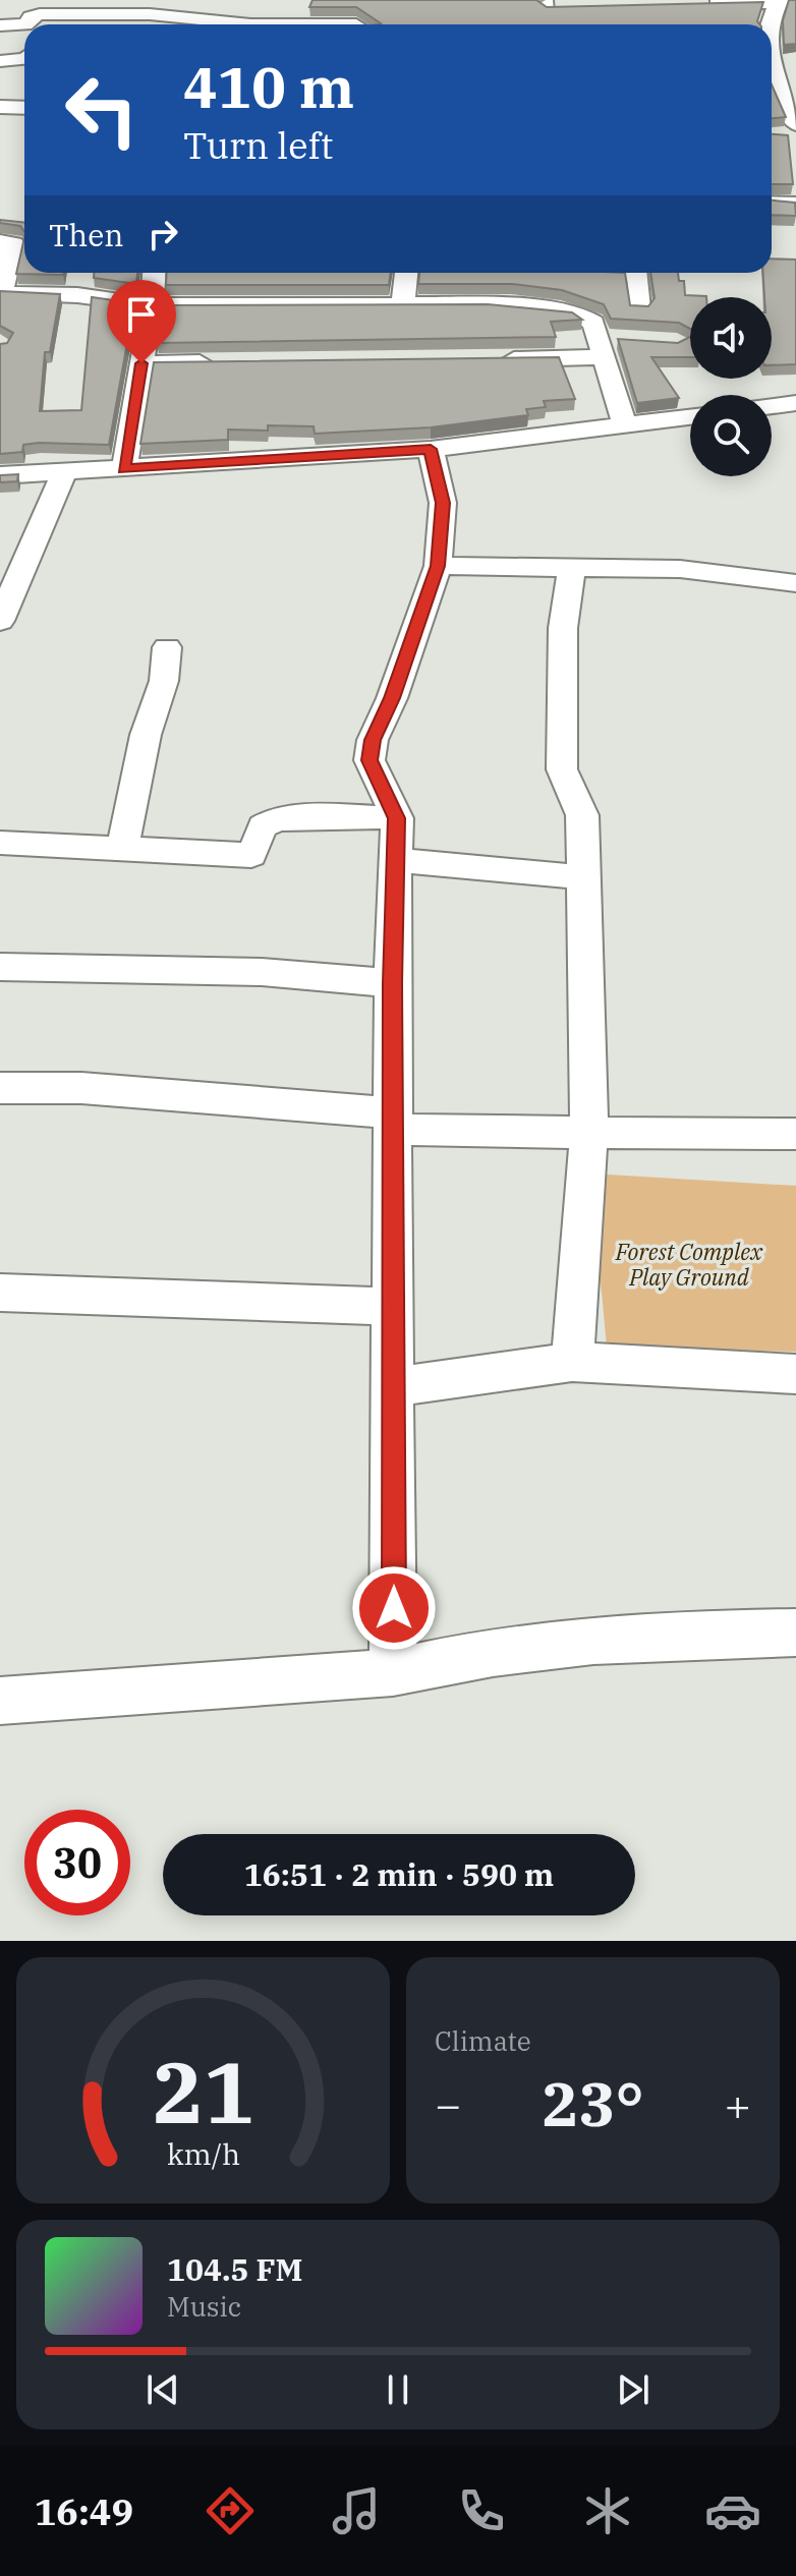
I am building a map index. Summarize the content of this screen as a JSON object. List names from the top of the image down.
{
  "parks": ["Forest Complex Play Ground"],
  "page": {
    "turn": ["410 m", "Turn left"],
    "then": "Then",
    "limit": "30",
    "trip": "16:51 · 2 min · 590 m",
    "tile": "Climate",
    "heat": ["−", "23°", "+"],
    "song": ["104.5 FM", "Music"],
    "tabs": "16:49",
    "gauge": ["21", "km/h"]
  }
}
